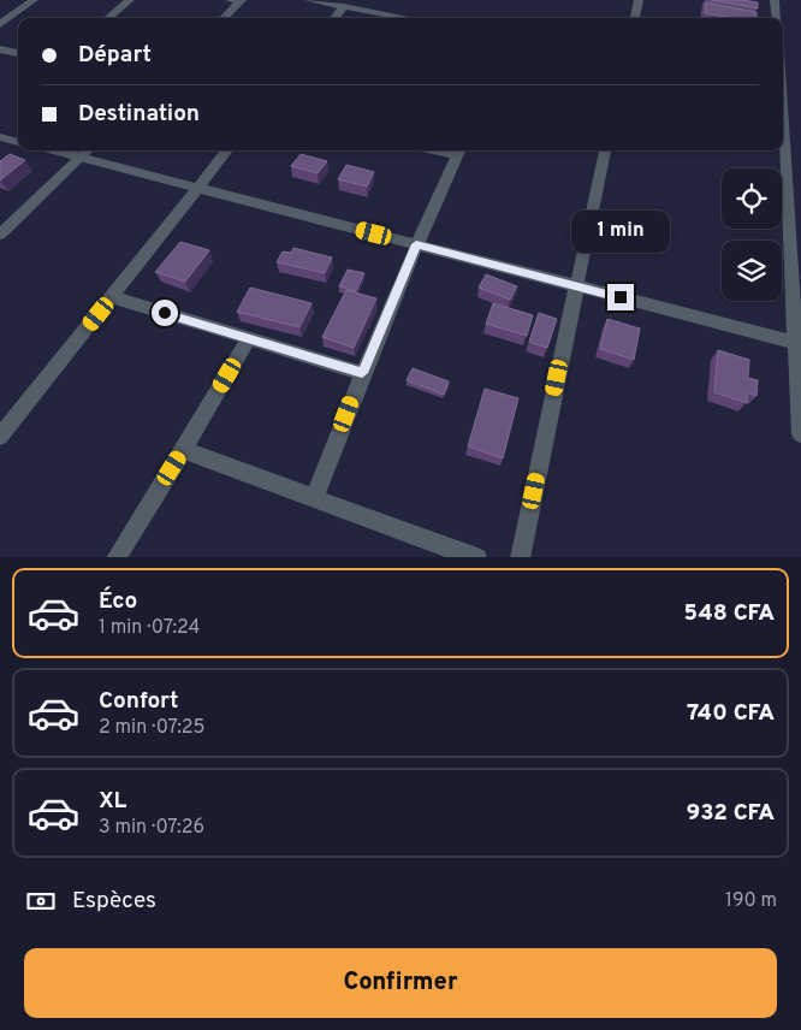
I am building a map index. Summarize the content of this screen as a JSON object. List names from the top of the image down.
{
  "page": {
    "banner": ["Départ", "Destination"],
    "bubble": "1 min",
    "list": [
      {
        "name": "Éco",
        "note": "1 min · 07:24",
        "value": "548 CFA"
      },
      {
        "name": "Confort",
        "note": "2 min · 07:25",
        "value": "740 CFA"
      },
      {
        "name": "XL",
        "note": "3 min · 07:26",
        "value": "932 CFA"
      }
    ],
    "pay": ["Espèces", "190 m"],
    "buttons": "Confirmer"
  }
}
